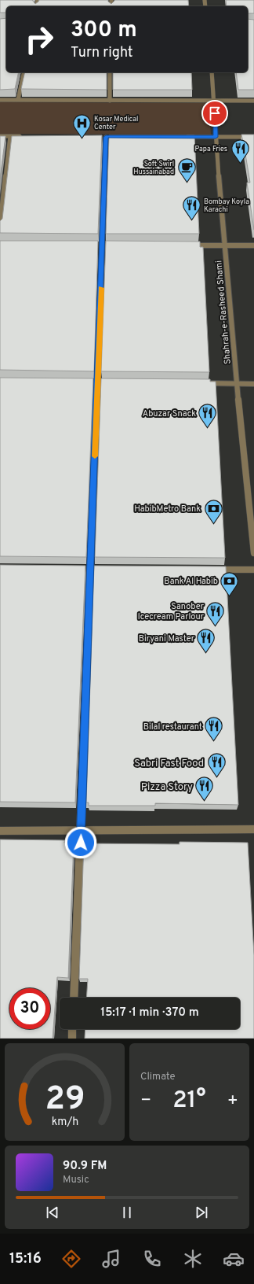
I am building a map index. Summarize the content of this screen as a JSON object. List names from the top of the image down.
{
  "streets": {
    "street": ["Shahrah-e-Rasheed Shami"]
  },
  "places": {
    "hospital": ["Kosar Medical Center"],
    "restaurant": [
      "Papa Fries",
      "Bombay Koyla Karachi",
      "Abuzar Snack",
      "Sanober lcecream Parlour",
      "Biryani Master",
      "Bilal restaurant",
      "Sabri Fast Food",
      "Pizza Story"
    ],
    "cafe": ["Soft Swirl Hussainabad"],
    "bank": ["HabibMetro Bank", "Bank Al Habib"]
  },
  "page": {
    "turn": ["300 m", "Turn right"],
    "limit": "30",
    "trip": "15:17 · 1 min · 370 m",
    "tile": "Climate",
    "heat": ["−", "21°", "+"],
    "song": ["90.9 FM", "Music"],
    "tabs": "15:16",
    "gauge": ["29", "km/h"]
  }
}
